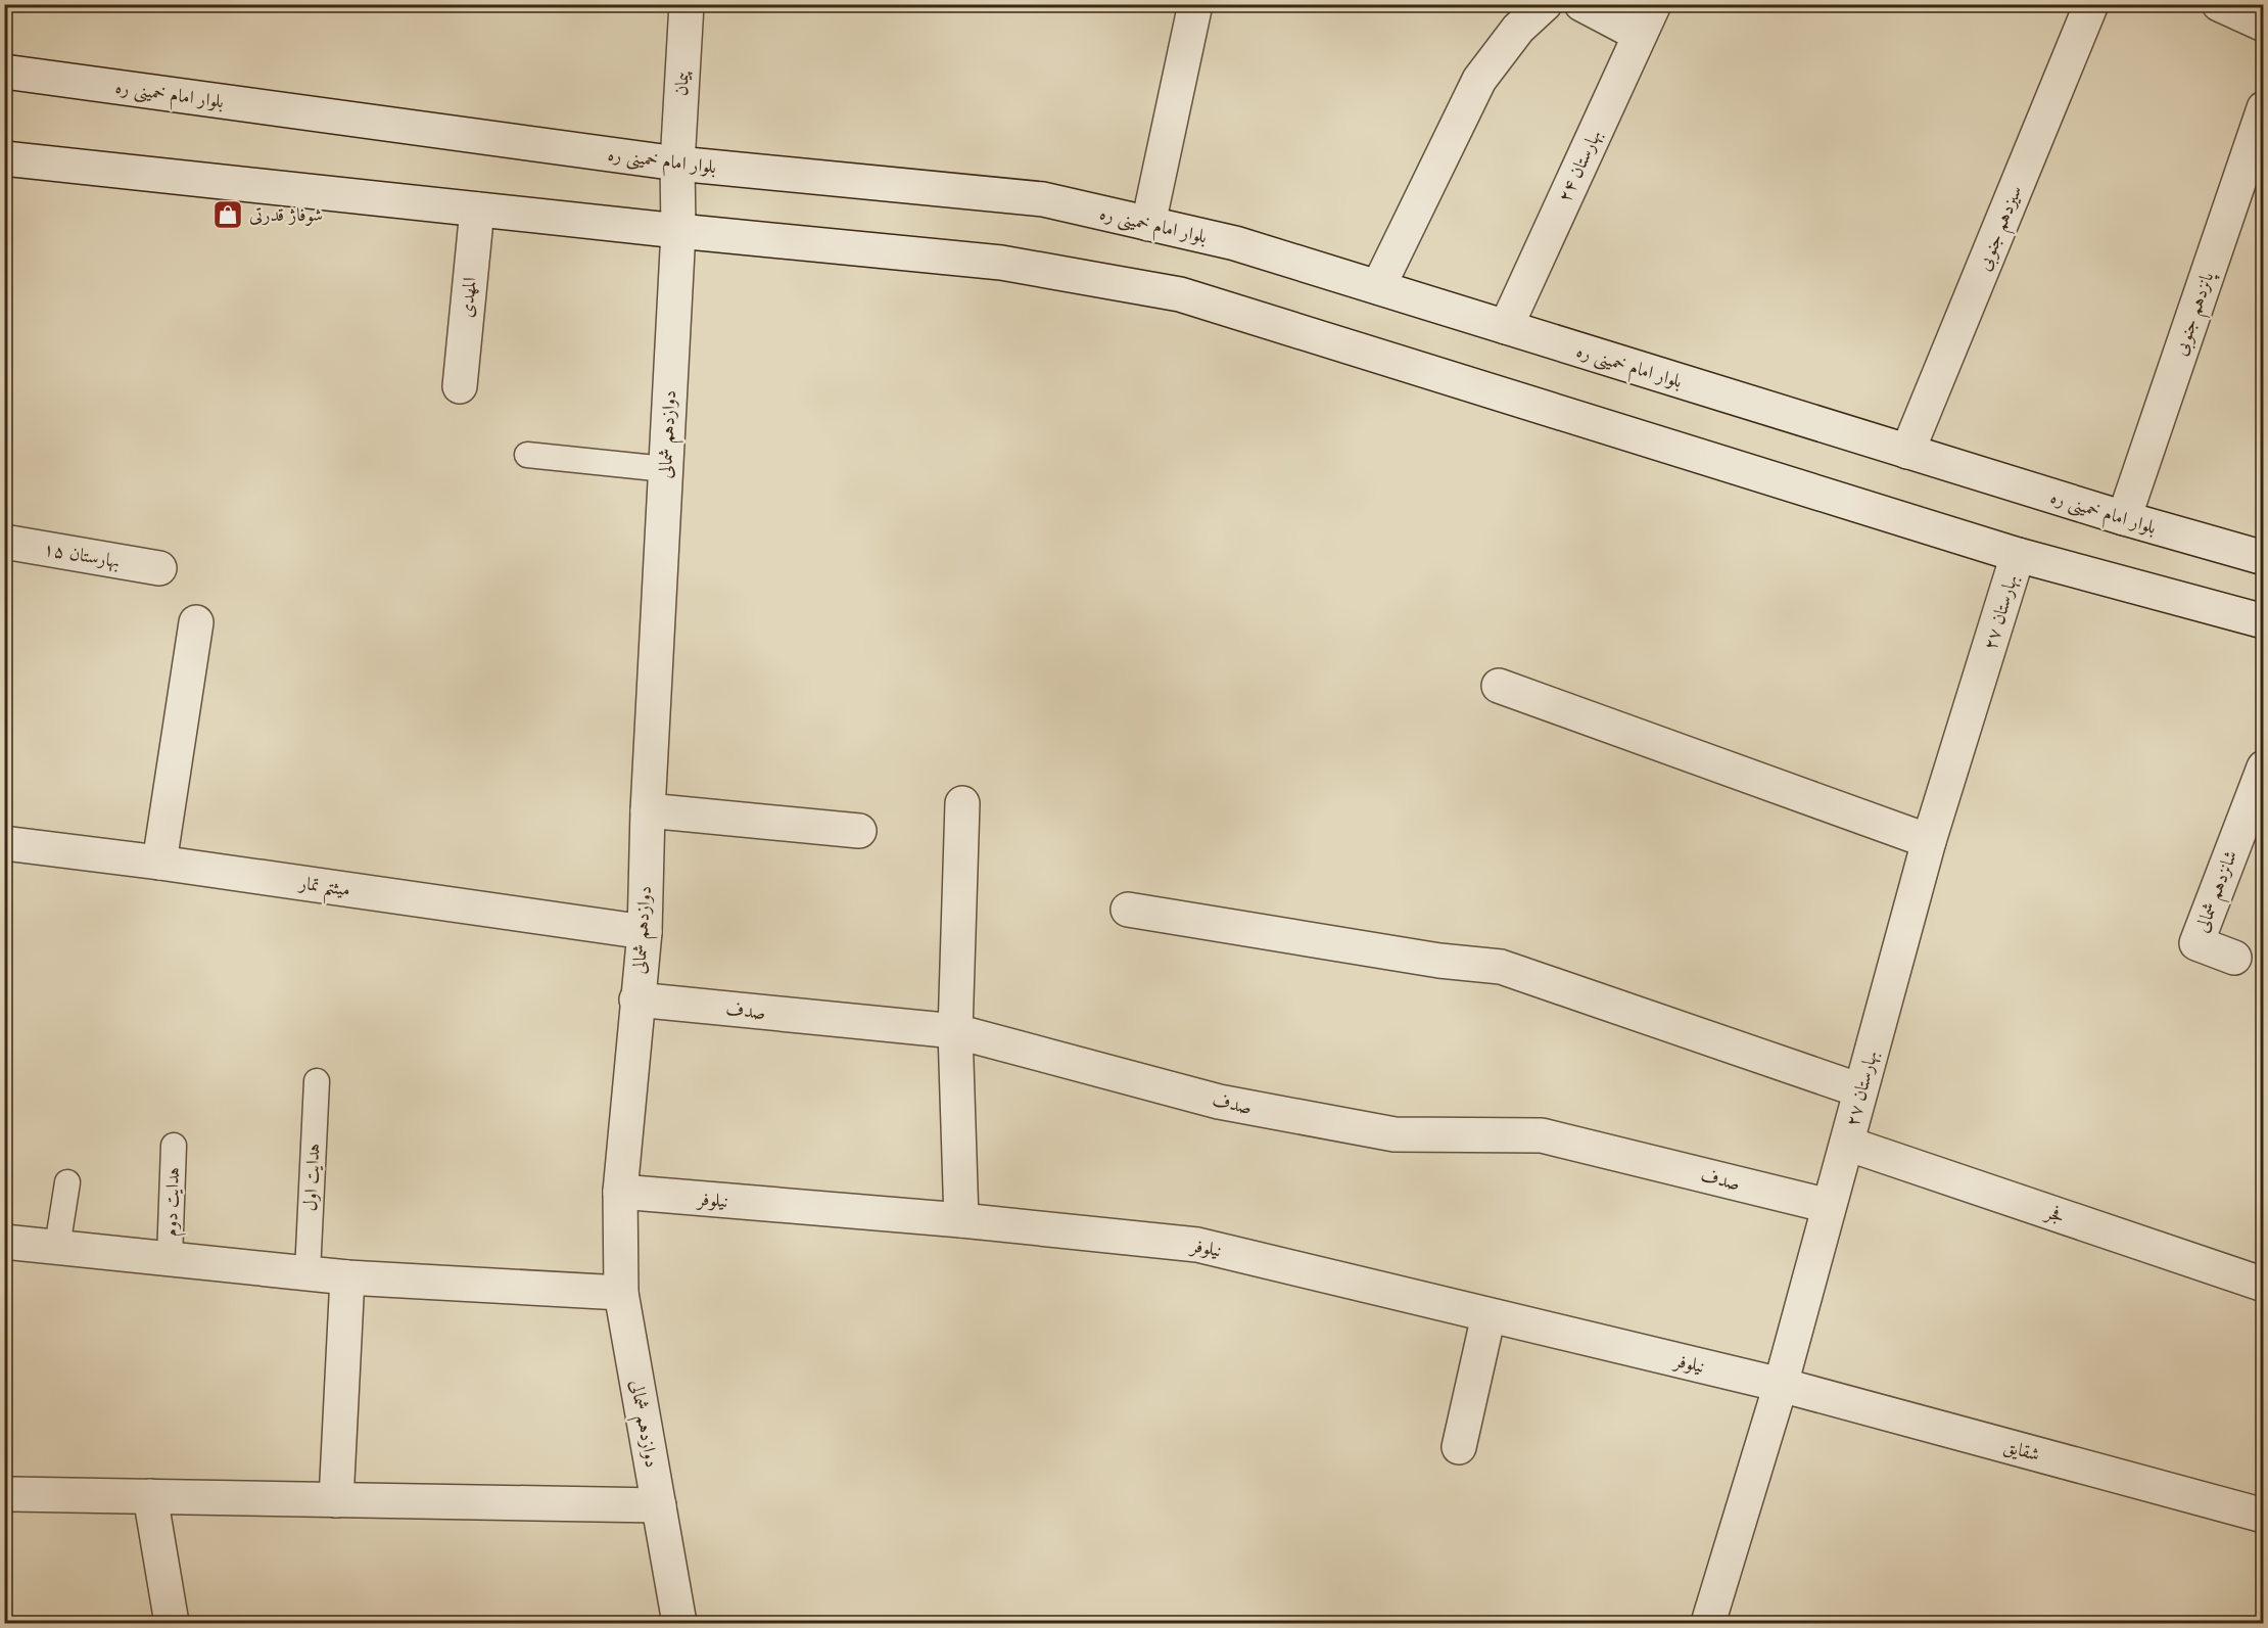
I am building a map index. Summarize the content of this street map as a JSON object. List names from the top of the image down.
{
  "streets": {
    "street": [
      "پیمان",
      "بلوار امام خمینی ره",
      "بهارستان ۲۴",
      "سیزدهم جنوبی",
      "المهدی",
      "پانزدهم جنوبی",
      "دوازدهم شمالی",
      "بهارستان ۱۵",
      "بهارستان ۲۷",
      "میثتم تمار",
      "شانزدهم شمالی",
      "صدف",
      "نیلوفر",
      "فجر",
      "شقایق"
    ],
    "lane": ["هدایت اول", "هدایت دوم"]
  },
  "crossings": [
    ["پیمان", "بلوار امام خمینی ره"],
    ["پیمان", "دوازدهم شمالی"],
    ["بلوار امام خمینی ره", "بهارستان ۲۴"],
    ["بلوار امام خمینی ره", "سیزدهم جنوبی"],
    ["بلوار امام خمینی ره", "پانزدهم جنوبی"],
    ["دوازدهم شمالی", "میثتم تمار"],
    ["دوازدهم شمالی", "صدف"],
    ["دوازدهم شمالی", "نیلوفر"],
    ["بهارستان ۲۷", "صدف"],
    ["بهارستان ۲۷", "نیلوفر"],
    ["بهارستان ۲۷", "فجر"],
    ["بهارستان ۲۷", "شقایق"],
    ["نیلوفر", "شقایق"]
  ],
  "places": {
    "shop": ["شوفاژ قدرتی"]
  }
}
